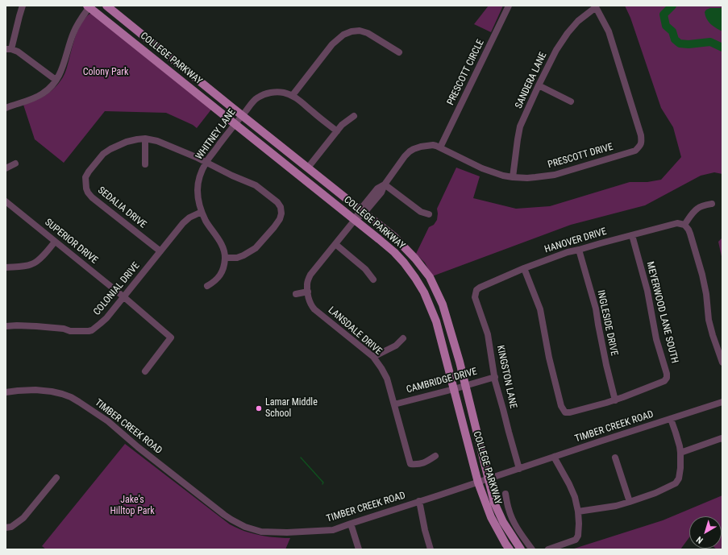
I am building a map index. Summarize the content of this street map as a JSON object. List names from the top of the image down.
{
  "streets": {
    "main road": ["COLLEGE PARKWAY"],
    "street": [
      "PRESCOTT CIRCLE",
      "SANDERA LANE",
      "WHITNEY LANE",
      "PRESCOTT DRIVE",
      "SEDALIA DRIVE",
      "HANOVER DRIVE",
      "SUPERIOR DRIVE",
      "COLONIAL DRIVE",
      "MEYERWOOD LANE SOUTH",
      "INGLESIDE DRIVE",
      "LANSDALE DRIVE",
      "KINGSTON LANE",
      "CAMBRIDGE DRIVE",
      "TIMBER CREEK ROAD"
    ]
  },
  "crossings": [
    ["COLLEGE PARKWAY", "WHITNEY LANE"],
    ["COLLEGE PARKWAY", "PRESCOTT DRIVE"],
    ["COLLEGE PARKWAY", "LANSDALE DRIVE"],
    ["COLLEGE PARKWAY", "CAMBRIDGE DRIVE"],
    ["COLLEGE PARKWAY", "TIMBER CREEK ROAD"],
    ["PRESCOTT CIRCLE", "PRESCOTT DRIVE"],
    ["SANDERA LANE", "PRESCOTT DRIVE"],
    ["WHITNEY LANE", "SEDALIA DRIVE"],
    ["WHITNEY LANE", "COLONIAL DRIVE"],
    ["PRESCOTT DRIVE", "LANSDALE DRIVE"],
    ["SEDALIA DRIVE", "COLONIAL DRIVE"],
    ["HANOVER DRIVE", "MEYERWOOD LANE SOUTH"],
    ["HANOVER DRIVE", "INGLESIDE DRIVE"],
    ["HANOVER DRIVE", "KINGSTON LANE"],
    ["SUPERIOR DRIVE", "COLONIAL DRIVE"],
    ["MEYERWOOD LANE SOUTH", "INGLESIDE DRIVE"],
    ["LANSDALE DRIVE", "CAMBRIDGE DRIVE"],
    ["KINGSTON LANE", "CAMBRIDGE DRIVE"],
    ["KINGSTON LANE", "TIMBER CREEK ROAD"]
  ],
  "parks": ["Colony Park", "Jake's Hilltop Park"],
  "places": ["Lamar Middle School"],
  "north": "bottom left"
}
